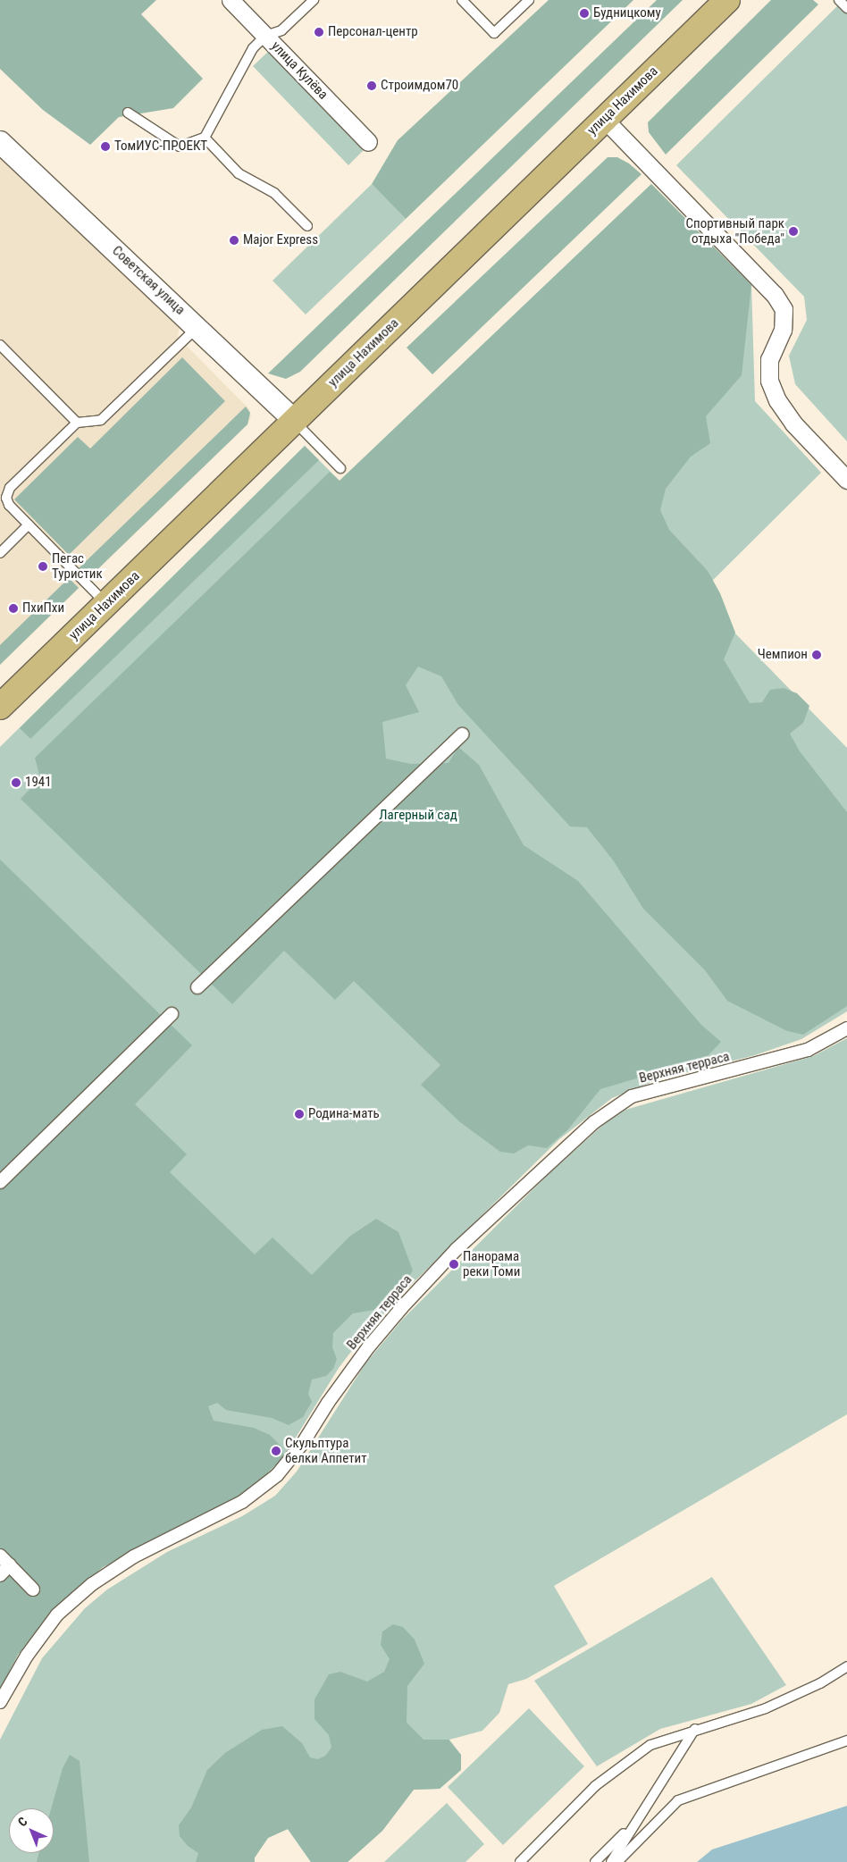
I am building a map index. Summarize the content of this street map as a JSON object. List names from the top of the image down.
{
  "streets": {
    "main road": ["улица Нахимова"],
    "street": ["улица Кулёва", "Советская улица", "Верхняя терраса"]
  },
  "crossings": [
    ["улица Нахимова", "Советская улица"]
  ],
  "parks": ["Лагерный сад"],
  "places": [
    "Будницкому",
    "Персонал-центр",
    "Строимдом70",
    "ТомИУС-ПРОЕКТ",
    "Спортивный парк отдыха \"Победа\"",
    "Major Express",
    "Пегас Туристик",
    "ПхиПхи",
    "Чемпион",
    "1941",
    "Родина-мать",
    "Панорама реки Томи",
    "Скульптура белки Аппетит"
  ],
  "north": "top left"
}
